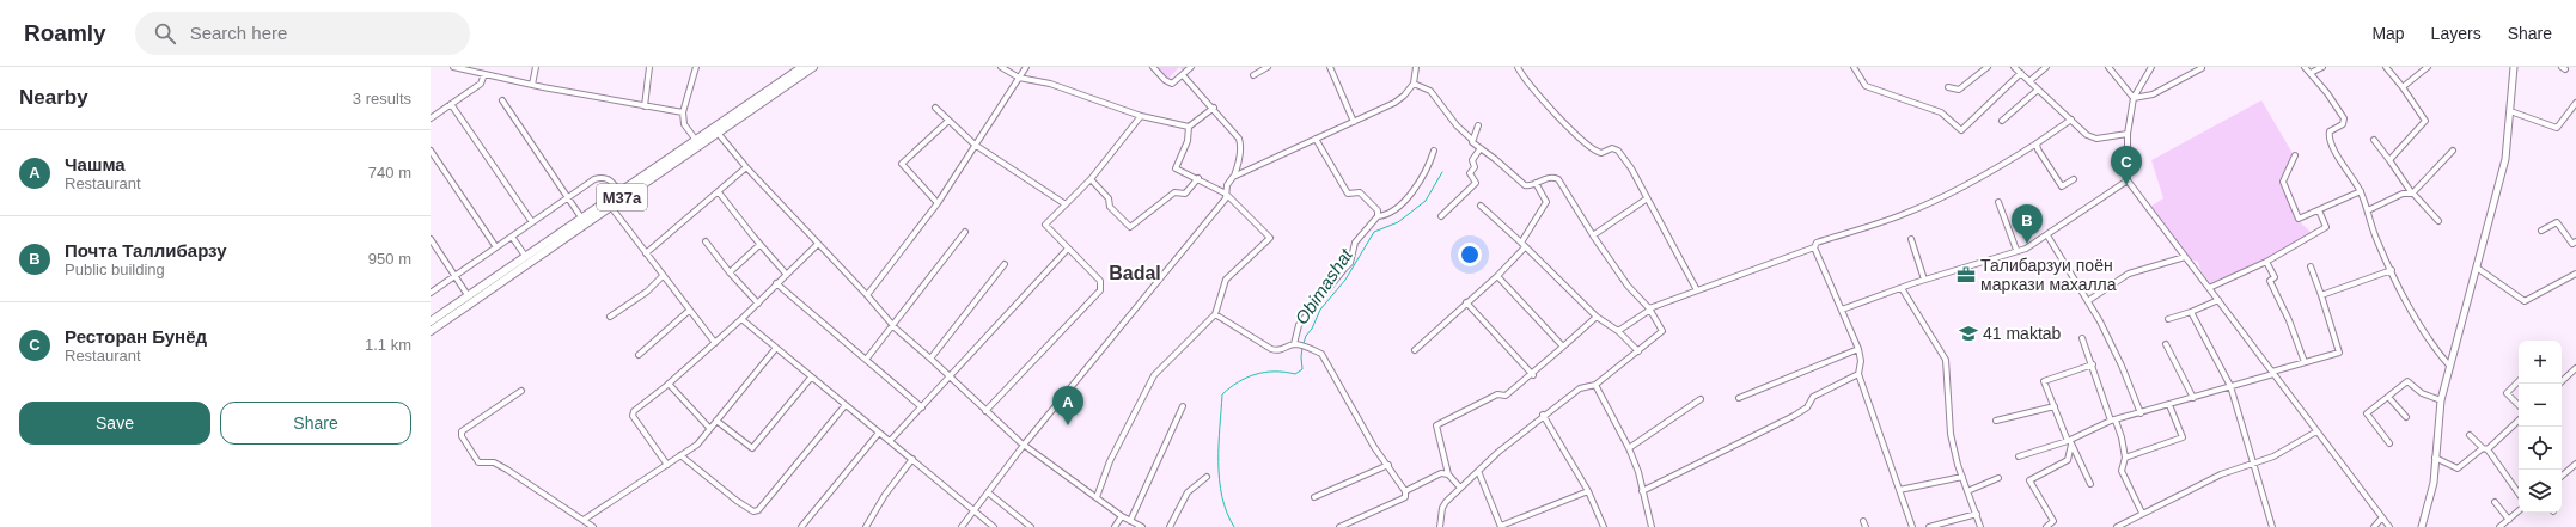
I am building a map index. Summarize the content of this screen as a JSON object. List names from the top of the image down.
{
  "streets": {
    "highway": ["M37a"]
  },
  "districts": ["Badal"],
  "water": ["Obimashat"],
  "places": {
    "office": ["Талибарзуи поён маркази махалла"],
    "school or university": ["41 maktab"]
  },
  "page": {
    "header": "Roamly",
    "search": "Search here",
    "nav": ["Map", "Layers", "Share"],
    "heading": ["Nearby", "3 results"],
    "list": [
      {
        "mark": "A",
        "name": "Чашма",
        "note": "Restaurant",
        "value": "740 m"
      },
      {
        "mark": "B",
        "name": "Почта Таллибарзу",
        "note": "Public building",
        "value": "950 m"
      },
      {
        "mark": "C",
        "name": "Ресторан Бунёд",
        "note": "Restaurant",
        "value": "1.1 km"
      }
    ],
    "pins": ["C", "B", "A"],
    "map_buttons": ["+", "−"],
    "buttons": ["Save", "Share"]
  }
}
